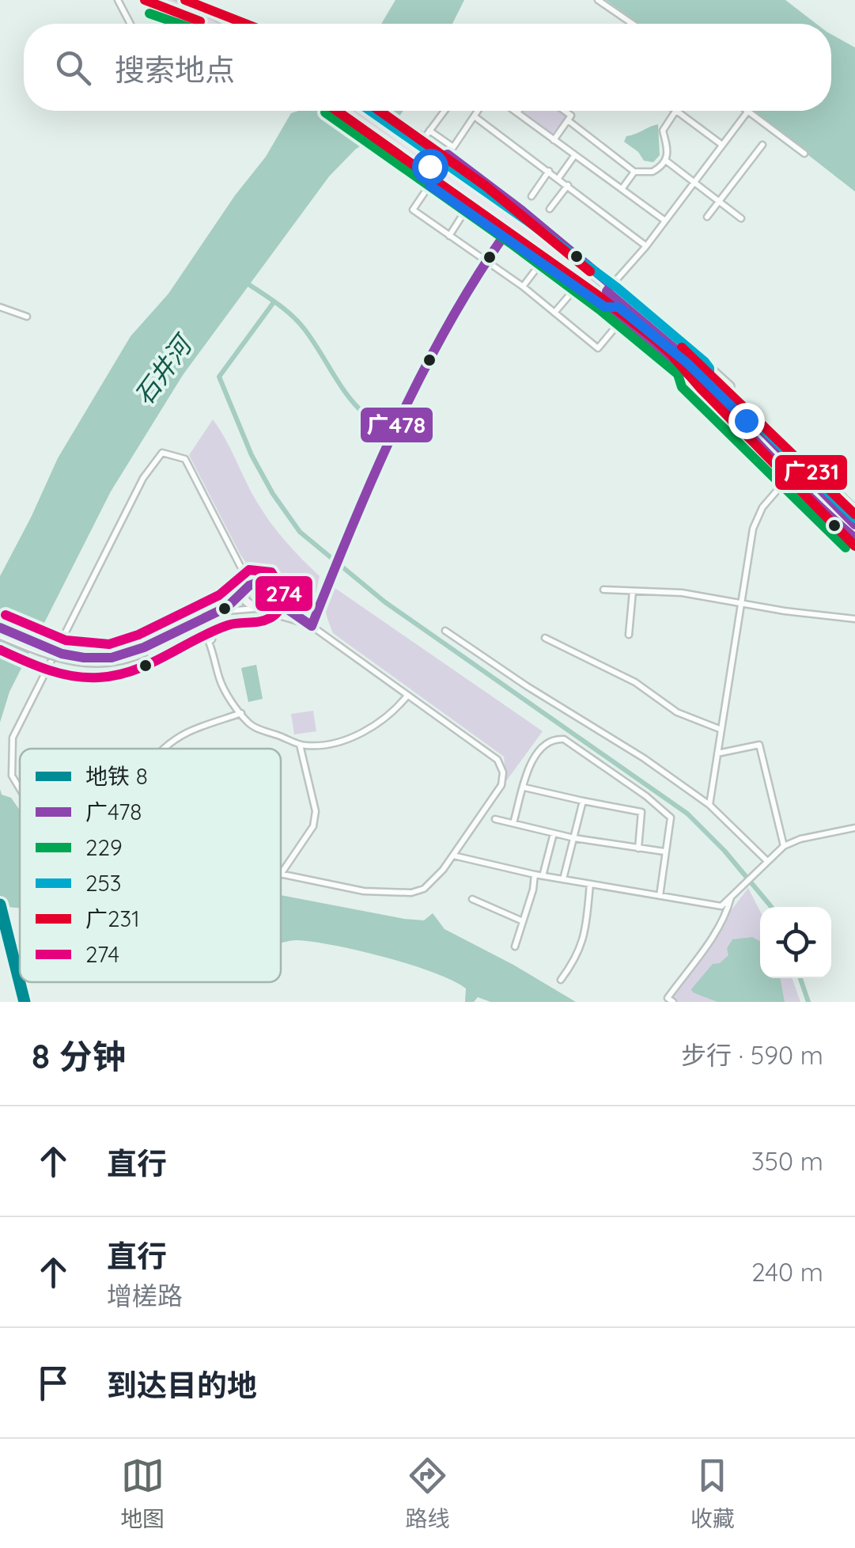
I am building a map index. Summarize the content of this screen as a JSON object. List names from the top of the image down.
{
  "water": ["石井河"],
  "lines": [
    "transit line 广231",
    "transit line 229",
    "transit line 253",
    "transit line 广478",
    "transit line 274",
    "metro line 8"
  ],
  "legend": [
    "地铁 8",
    "广478",
    "229",
    "253",
    "广231",
    "274"
  ],
  "page": {
    "search": "搜索地点",
    "heading": ["8 分钟", "步行 · 590 m"],
    "list": [
      ["直行", "350 m"],
      ["直行", "增槎路", "240 m"],
      "到达目的地"
    ],
    "nav": ["地图", "路线", "收藏"]
  }
}
